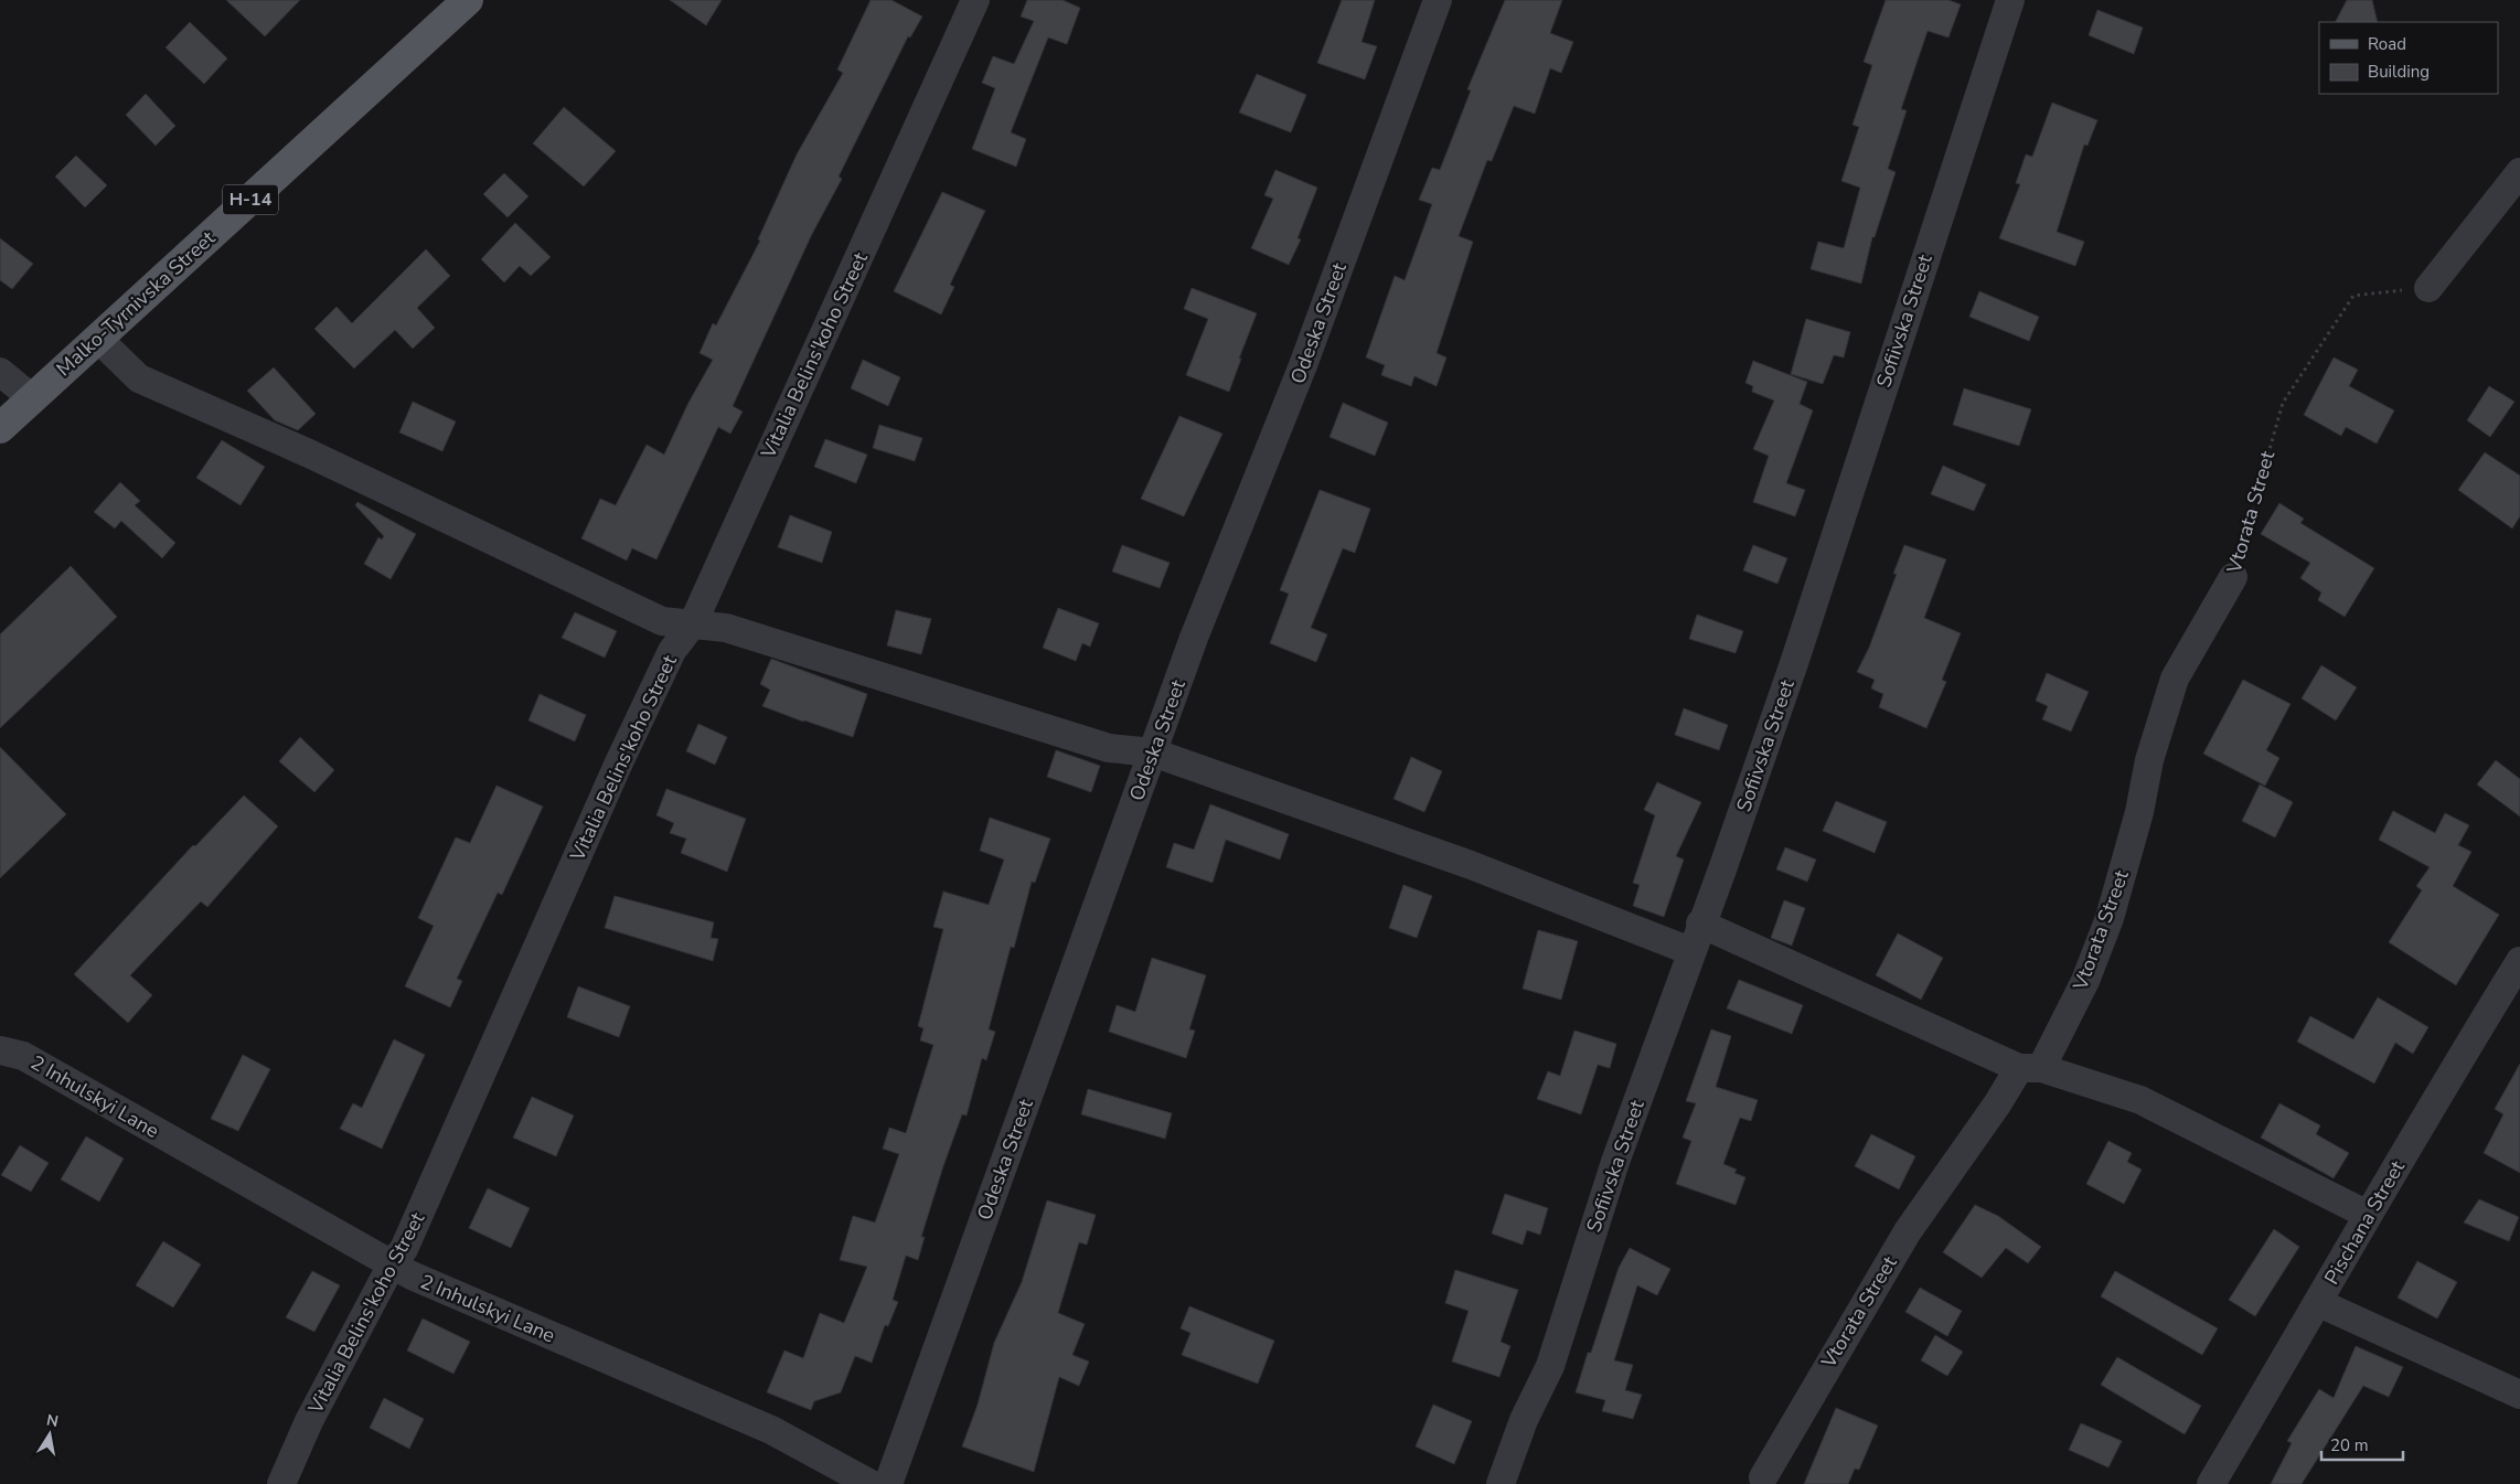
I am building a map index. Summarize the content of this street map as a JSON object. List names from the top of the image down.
{
  "streets": {
    "main road": ["Н-14", "Malko-Tyrnivska Street"],
    "street": [
      "Sofiivska Street",
      "Odeska Street",
      "Vitalia Belins'koho Street",
      "Vtorata Street",
      "2 Inhulskyi Lane",
      "Pischana Street"
    ]
  },
  "crossings": [
    ["Vitalia Belins'koho Street", "2 Inhulskyi Lane"]
  ],
  "legend": ["Road", "Building"],
  "scale_bar": "20 m",
  "north": "top"
}
